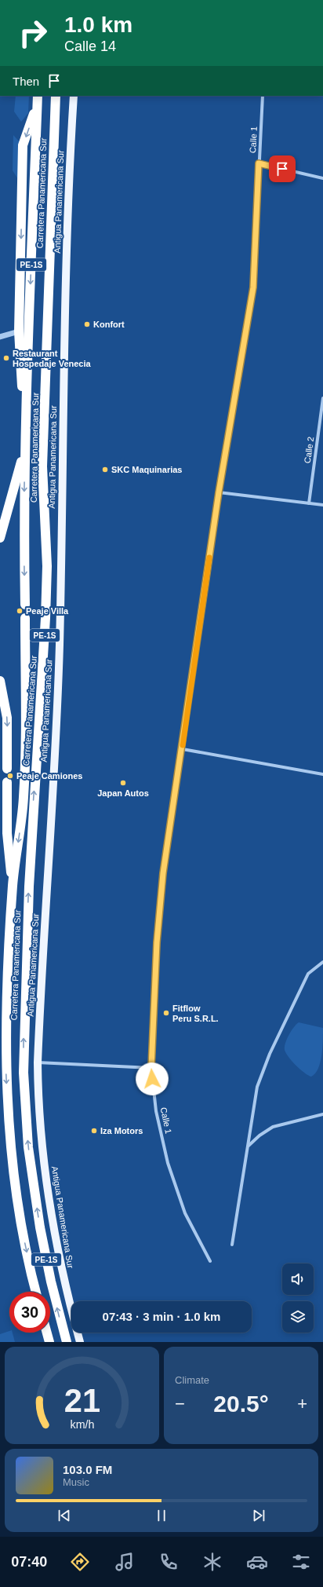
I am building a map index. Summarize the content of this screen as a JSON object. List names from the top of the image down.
{
  "streets": {
    "highway": ["Carretera Panamericana Sur", "PE-1S"],
    "main road": ["Antigua Panamericana Sur"],
    "street": ["Calle 1", "Calle 2"]
  },
  "places": [
    "Konfort",
    "Restaurant Hospedaje Venecia",
    "SKC Maquinarias",
    "Peaje Villa",
    "Peaje Camiones",
    "Japan Autos",
    "Fitflow Peru S.R.L.",
    "Iza Motors"
  ],
  "page": {
    "turn": ["1.0 km", "Calle 14"],
    "then": "Then",
    "limit": "30",
    "trip": "07:43 · 3 min · 1.0 km",
    "tile": "Climate",
    "heat": ["−", "20.5°", "+"],
    "song": ["103.0 FM", "Music"],
    "tabs": "07:40",
    "gauge": ["21", "km/h"]
  }
}
